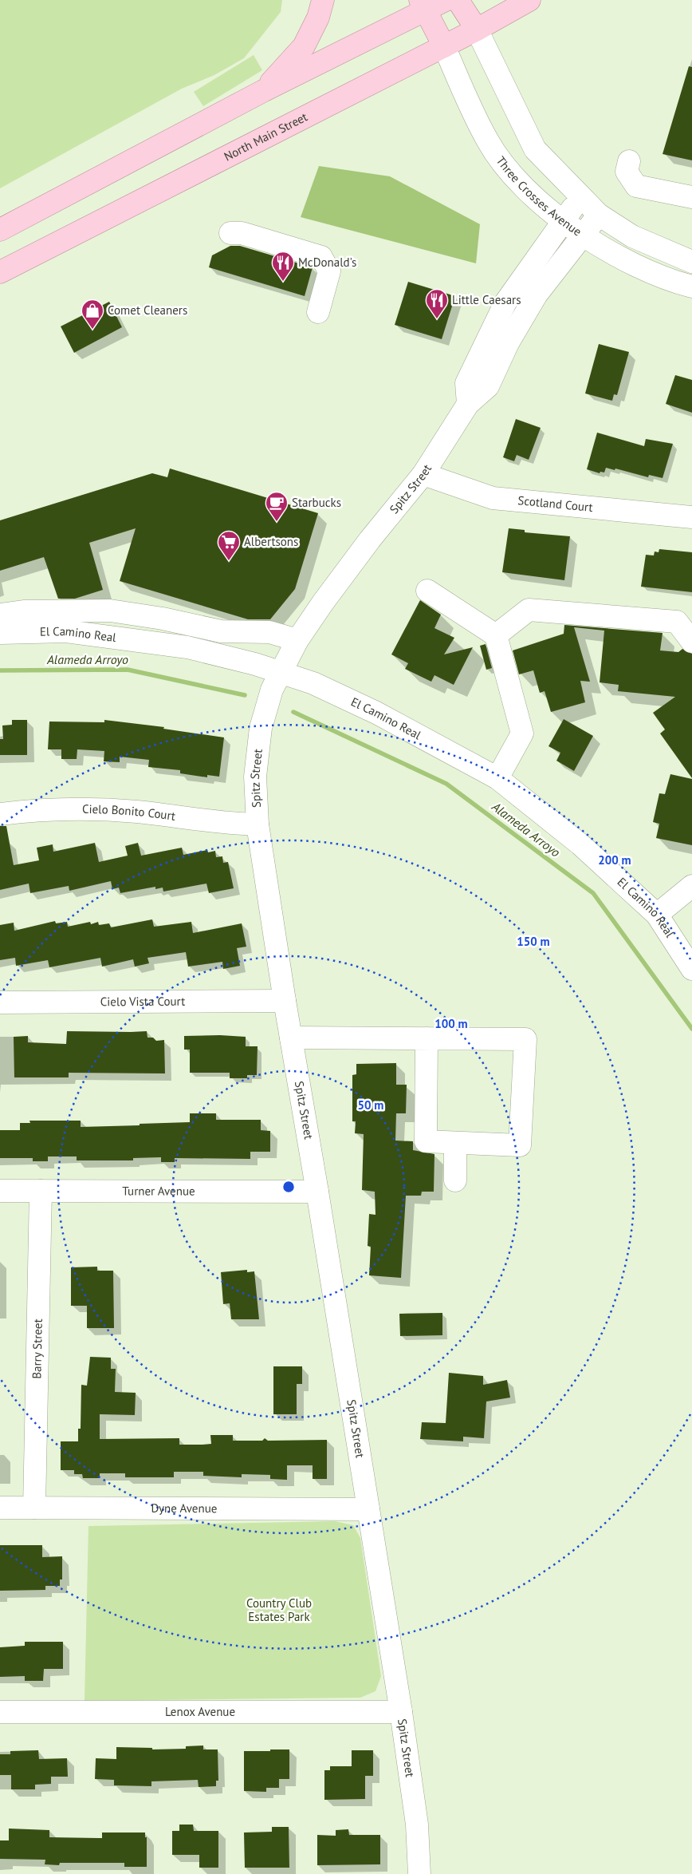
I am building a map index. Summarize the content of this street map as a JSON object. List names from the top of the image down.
{
  "streets": {
    "main road": ["North Main Street"],
    "street": [
      "Three Crosses Avenue",
      "Spitz Street",
      "Scotland Court",
      "El Camino Real",
      "Cielo Bonito Court",
      "Cielo Vista Court",
      "Turner Avenue",
      "Barry Street",
      "Dyne Avenue",
      "Lenox Avenue"
    ]
  },
  "crossings": [
    ["North Main Street", "Three Crosses Avenue"],
    ["Three Crosses Avenue", "Spitz Street"],
    ["Spitz Street", "Scotland Court"],
    ["Spitz Street", "El Camino Real"],
    ["Spitz Street", "Cielo Bonito Court"],
    ["Spitz Street", "Cielo Vista Court"],
    ["Spitz Street", "Turner Avenue"],
    ["Spitz Street", "Dyne Avenue"],
    ["Spitz Street", "Lenox Avenue"],
    ["Turner Avenue", "Barry Street"],
    ["Barry Street", "Dyne Avenue"]
  ],
  "water": ["Alameda Arroyo"],
  "parks": ["Country Club Estates Park"],
  "places": {
    "restaurant": ["McDonald's", "Little Caesars"],
    "shop": ["Comet Cleaners"],
    "cafe": ["Starbucks"],
    "supermarket": ["Albertsons"]
  },
  "rings": [
    "200 m",
    "150 m",
    "100 m",
    "50 m"
  ]
}
